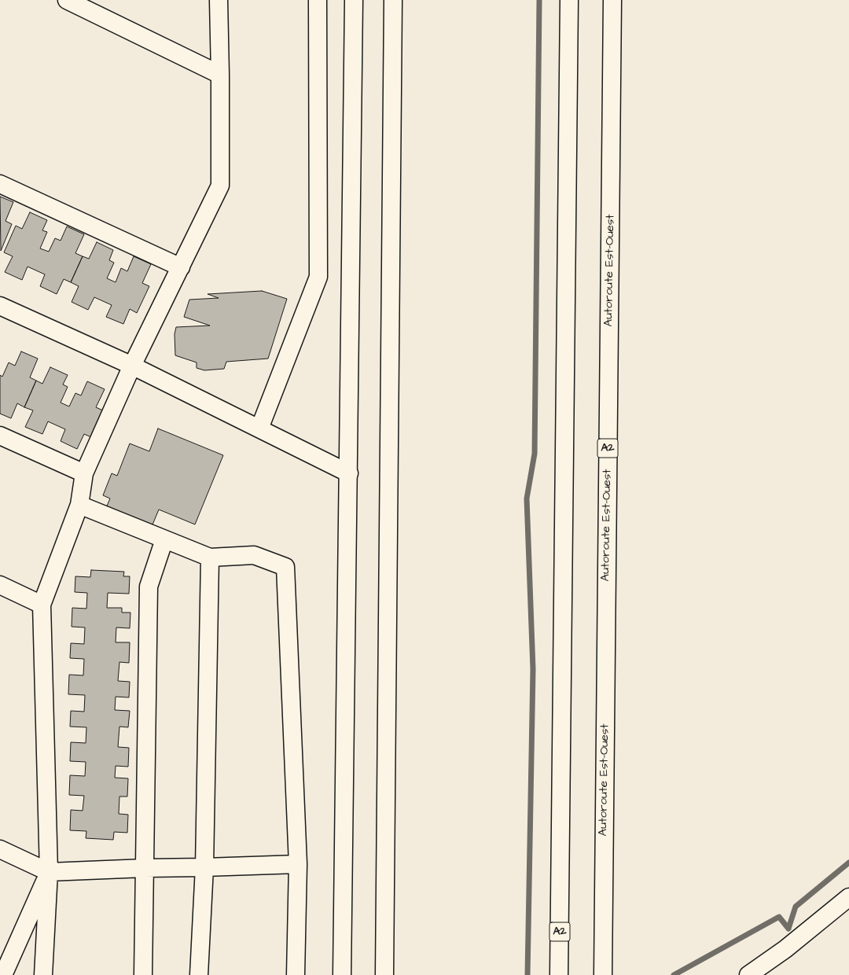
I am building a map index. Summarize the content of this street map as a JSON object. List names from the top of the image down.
{
  "streets": {
    "main road": ["Autoroute Est-Ouest", "A2"]
  }
}
